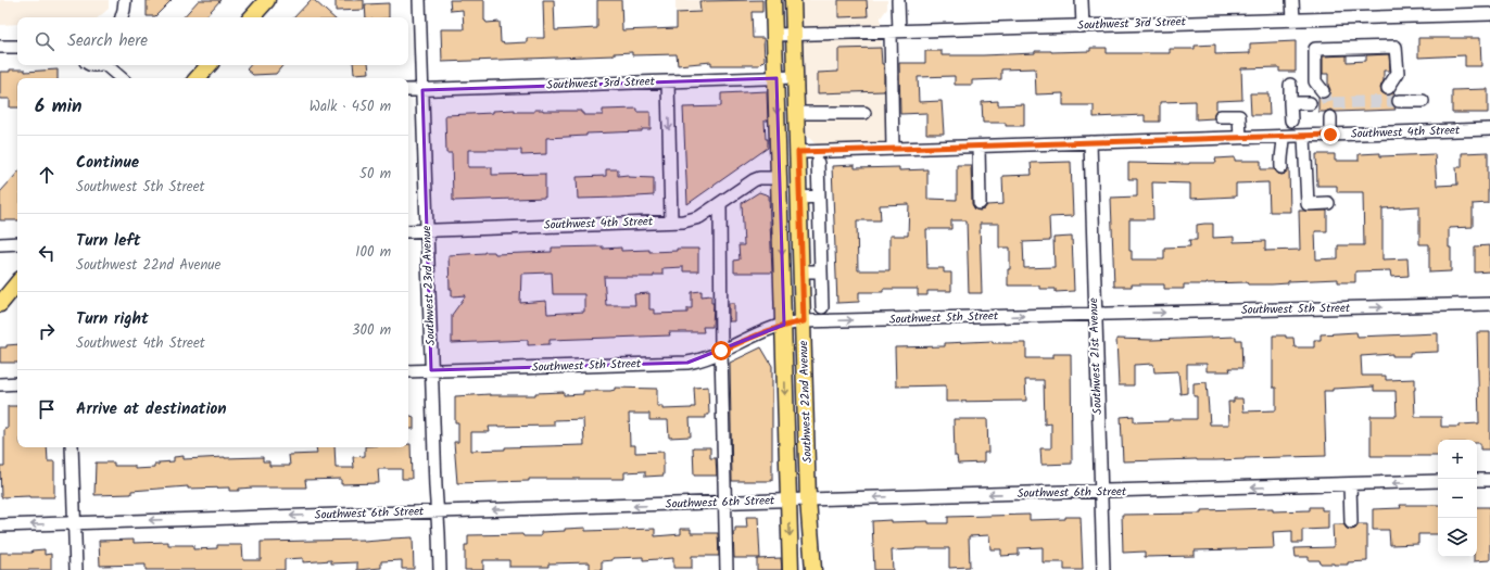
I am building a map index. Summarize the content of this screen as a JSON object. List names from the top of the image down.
{
  "streets": {
    "main road": ["Southwest 22nd Avenue"],
    "street": [
      "Southwest 3rd Street",
      "Southwest 4th Street",
      "Southwest 23rd Avenue",
      "Southwest 5th Street",
      "Southwest 21st Avenue",
      "Southwest 6th Street"
    ]
  },
  "crossings": [
    ["Southwest 3rd Street", "Southwest 23rd Avenue"],
    ["Southwest 3rd Street", "Southwest 22nd Avenue"],
    ["Southwest 4th Street", "Southwest 23rd Avenue"],
    ["Southwest 4th Street", "Southwest 21st Avenue"],
    ["Southwest 4th Street", "Southwest 22nd Avenue"],
    ["Southwest 23rd Avenue", "Southwest 5th Street"],
    ["Southwest 23rd Avenue", "Southwest 6th Street"],
    ["Southwest 5th Street", "Southwest 21st Avenue"],
    ["Southwest 5th Street", "Southwest 22nd Avenue"],
    ["Southwest 21st Avenue", "Southwest 6th Street"],
    ["Southwest 22nd Avenue", "Southwest 6th Street"]
  ],
  "one_way": ["Southwest 5th Street", "Southwest 6th Street"],
  "page": {
    "search": "Search here",
    "heading": ["6 min", "Walk · 450 m"],
    "list": [
      ["Continue", "Southwest 5th Street", "50 m"],
      ["Turn left", "Southwest 22nd Avenue", "100 m"],
      ["Turn right", "Southwest 4th Street", "300 m"],
      "Arrive at destination"
    ],
    "map_buttons": ["+", "−"]
  }
}
